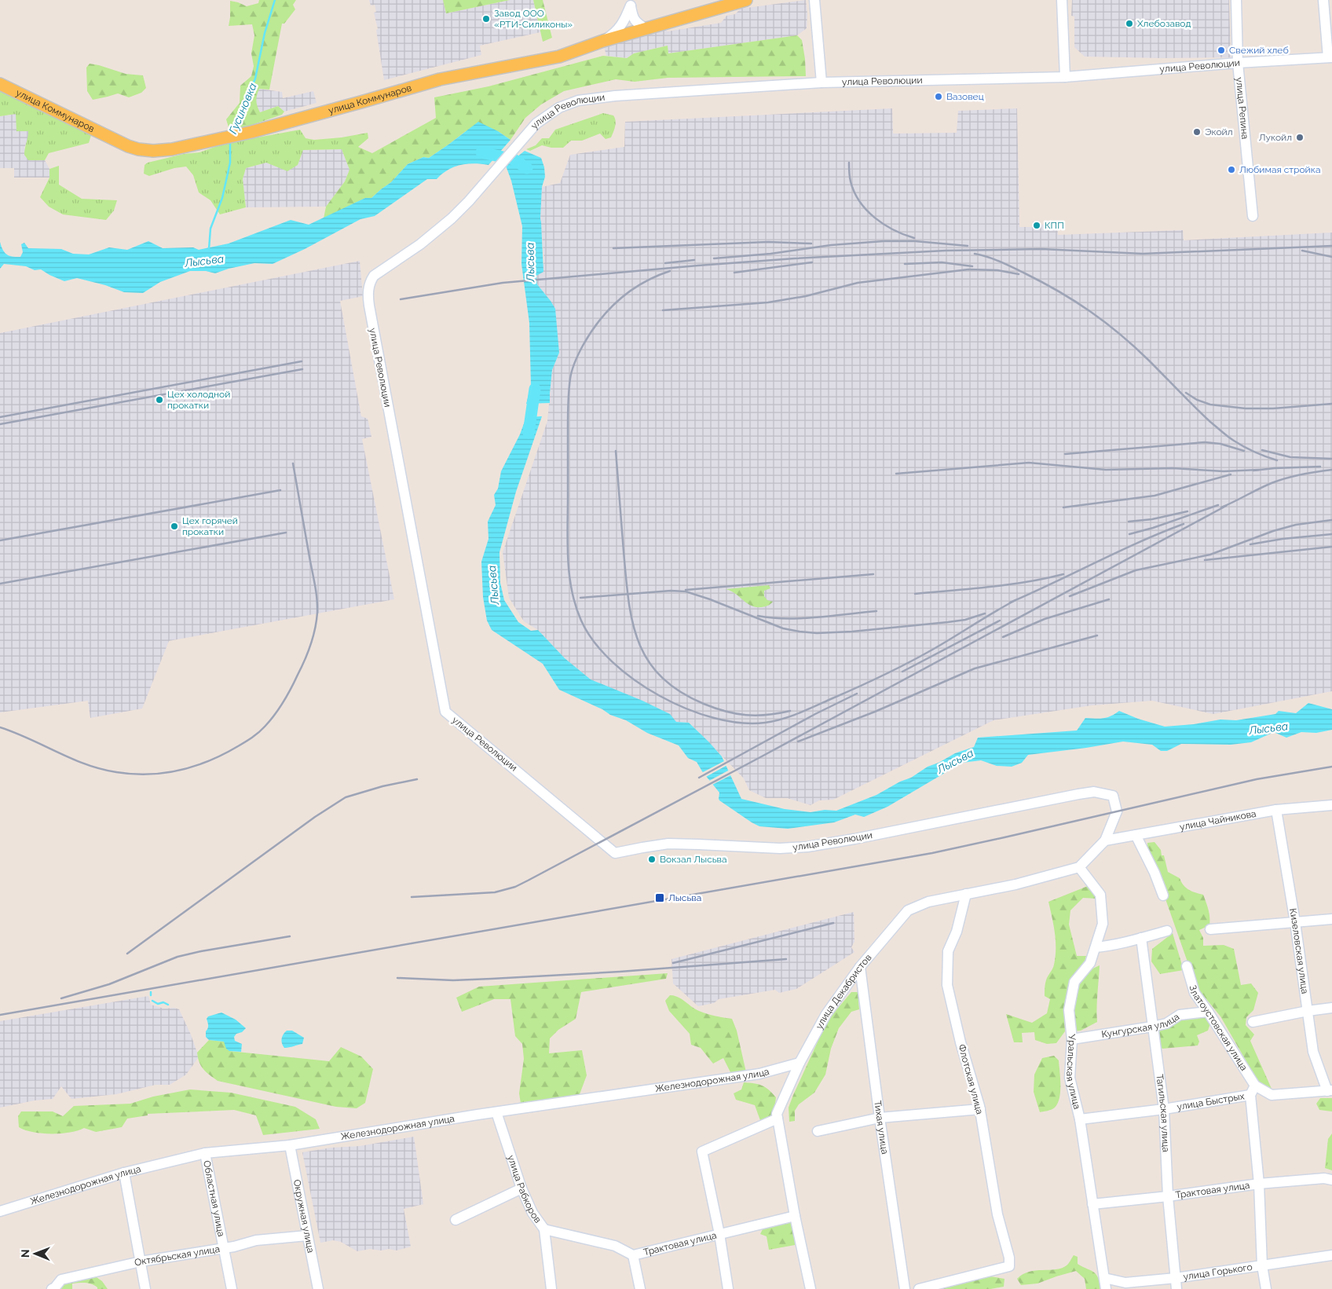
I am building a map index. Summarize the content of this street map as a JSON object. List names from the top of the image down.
{
  "streets": {
    "main road": ["улица Коммунаров"],
    "street": [
      "улица Революции",
      "улица Репина",
      "улица Чайникова",
      "Кизеловская улица",
      "улица Декабристов",
      "Кунгурская улица",
      "Златоустовская улица",
      "Уральская улица",
      "Флотская улица",
      "Железнодорожная улица",
      "улица Быстрых",
      "Тагильская улица",
      "Тихая улица",
      "улица Рабкоров",
      "Трактовая улица",
      "Областная улица",
      "Окружная улица",
      "Октябрьская улица",
      "улица Горького"
    ]
  },
  "crossings": [
    ["улица Революции", "улица Репина"],
    ["улица Революции", "улица Чайникова"],
    ["улица Революции", "улица Декабристов"],
    ["улица Чайникова", "Кизеловская улица"],
    ["улица Чайникова", "улица Декабристов"],
    ["Кизеловская улица", "улица Быстрых"],
    ["улица Декабристов", "Уральская улица"],
    ["улица Декабристов", "Флотская улица"],
    ["улица Декабристов", "Железнодорожная улица"],
    ["улица Декабристов", "Тихая улица"],
    ["улица Декабристов", "Трактовая улица"],
    ["Кунгурская улица", "Златоустовская улица"],
    ["Кунгурская улица", "Уральская улица"],
    ["Кунгурская улица", "Тагильская улица"],
    ["Златоустовская улица", "улица Быстрых"],
    ["Уральская улица", "улица Быстрых"],
    ["Уральская улица", "Трактовая улица"],
    ["Уральская улица", "улица Горького"],
    ["Железнодорожная улица", "улица Рабкоров"],
    ["Железнодорожная улица", "Областная улица"],
    ["Железнодорожная улица", "Окружная улица"],
    ["улица Быстрых", "Тагильская улица"],
    ["Тагильская улица", "Трактовая улица"],
    ["Тагильская улица", "улица Горького"],
    ["улица Рабкоров", "Трактовая улица"],
    ["Областная улица", "Октябрьская улица"],
    ["Окружная улица", "Октябрьская улица"]
  ],
  "water": ["Гусиновка", "Лысьва"],
  "places": {
    "other": [
      "Завод ООО «РТИ-Силиконы»",
      "Хлебозавод",
      "Свежий хлеб",
      "Вазовец",
      "Экойл",
      "Лукойл",
      "Любимая стройка",
      "КПП",
      "Цех холодной прокатки",
      "Цех горячей прокатки",
      "Вокзал Лысьва"
    ],
    "transit": ["Лысьва"]
  },
  "north": "left"
}
